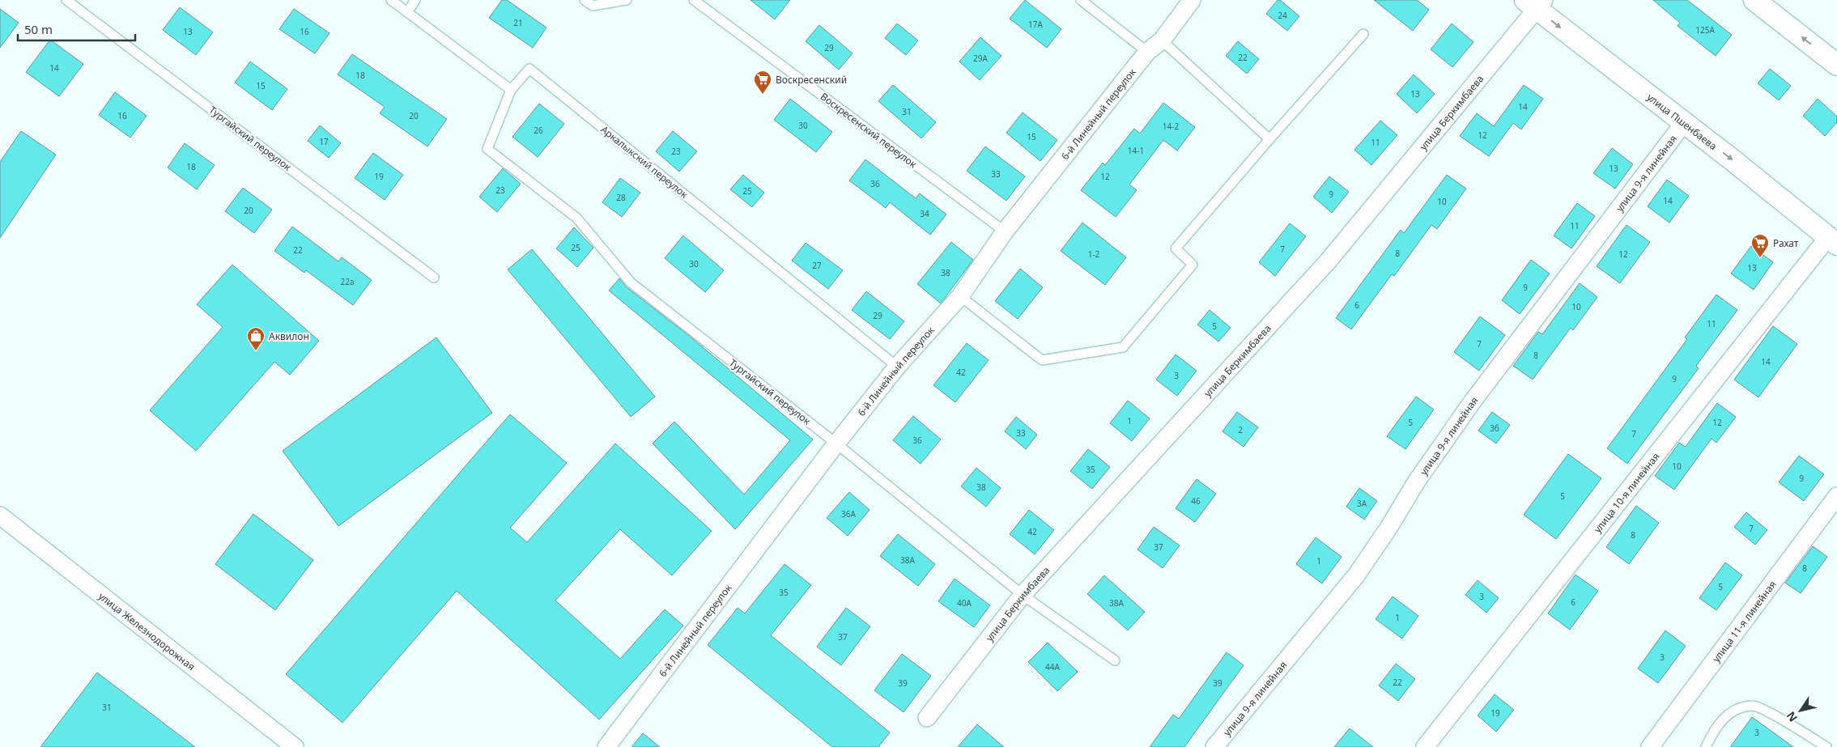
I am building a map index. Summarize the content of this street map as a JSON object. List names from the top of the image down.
{
  "streets": {
    "street": [
      "улица Беркимбаева",
      "6-й Линейный переулок",
      "улица Пшенбаева",
      "улица 9-я линейная",
      "улица 10-я линейная",
      "улица 11-я линейная",
      "улица Железнодорожная"
    ],
    "lane": ["Воскресенский переулок", "Тургайский переулок", "Аркалыкский переулок"]
  },
  "crossings": [
    ["улица Беркимбаева", "улица Пшенбаева"],
    ["улица Беркимбаева", "Тургайский переулок"],
    ["6-й Линейный переулок", "Воскресенский переулок"],
    ["6-й Линейный переулок", "Тургайский переулок"],
    ["6-й Линейный переулок", "Аркалыкский переулок"],
    ["улица Пшенбаева", "улица 9-я линейная"],
    ["улица Пшенбаева", "улица 10-я линейная"],
    ["Тургайский переулок", "Аркалыкский переулок"]
  ],
  "one_way": ["улица Пшенбаева"],
  "places": {
    "supermarket": ["Воскресенский", "Рахат"],
    "shop": ["Аквилон"]
  },
  "house_numbers": [
    "24",
    "21",
    "17А",
    "125А",
    "13",
    "16",
    "29",
    "22",
    "29А",
    "14",
    "18",
    "15",
    "13",
    "14",
    "31",
    "16",
    "20",
    "30",
    "14-2",
    "26",
    "12",
    "15",
    "17",
    "11",
    "14-1",
    "23",
    "18",
    "13",
    "33",
    "19",
    "12",
    "36",
    "23",
    "25",
    "9",
    "28",
    "14",
    "10",
    "20",
    "34",
    "11",
    "25",
    "7",
    "22",
    "8",
    "1-2",
    "12",
    "30",
    "27",
    "13",
    "38",
    "22а",
    "9",
    "6",
    "10",
    "29",
    "11",
    "5",
    "7",
    "8",
    "14",
    "42",
    "3",
    "9",
    "1",
    "5",
    "12",
    "3б",
    "2",
    "33",
    "7",
    "36",
    "10",
    "35",
    "9",
    "38",
    "5",
    "46",
    "3А",
    "36А",
    "7",
    "42",
    "8",
    "37",
    "38А",
    "1",
    "8",
    "5",
    "35",
    "3",
    "6",
    "40А",
    "38А",
    "1",
    "37",
    "3",
    "44А",
    "22",
    "39",
    "39",
    "31",
    "19",
    "3"
  ],
  "scale_bar": "50 m",
  "north": "bottom left"
}
